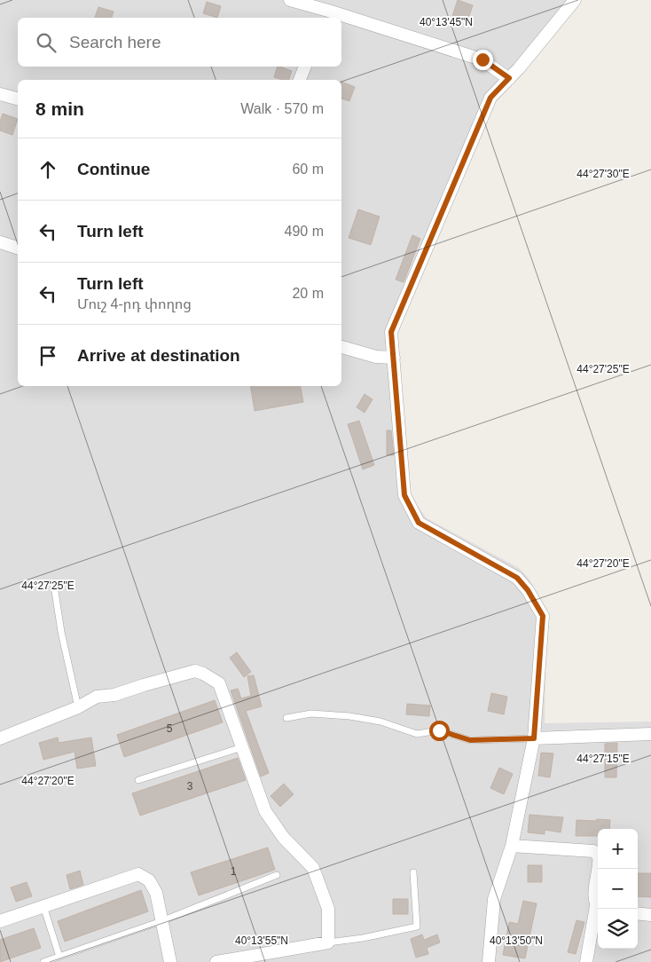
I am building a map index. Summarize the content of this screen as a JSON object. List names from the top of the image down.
{
  "house_numbers": ["5", "3", "1"],
  "page": {
    "search": "Search here",
    "heading": ["8 min", "Walk · 570 m"],
    "list": [
      ["Continue", "60 m"],
      ["Turn left", "490 m"],
      ["Turn left", "Մուշ 4-րդ փողոց", "20 m"],
      "Arrive at destination"
    ],
    "map_buttons": ["+", "−"]
  },
  "coordinates": [
    "40°13'45\"N",
    "44°27'30\"E",
    "44°27'25\"E",
    "44°27'20\"E",
    "44°27'15\"E",
    "40°13'55\"N",
    "40°13'50\"N"
  ]
}
